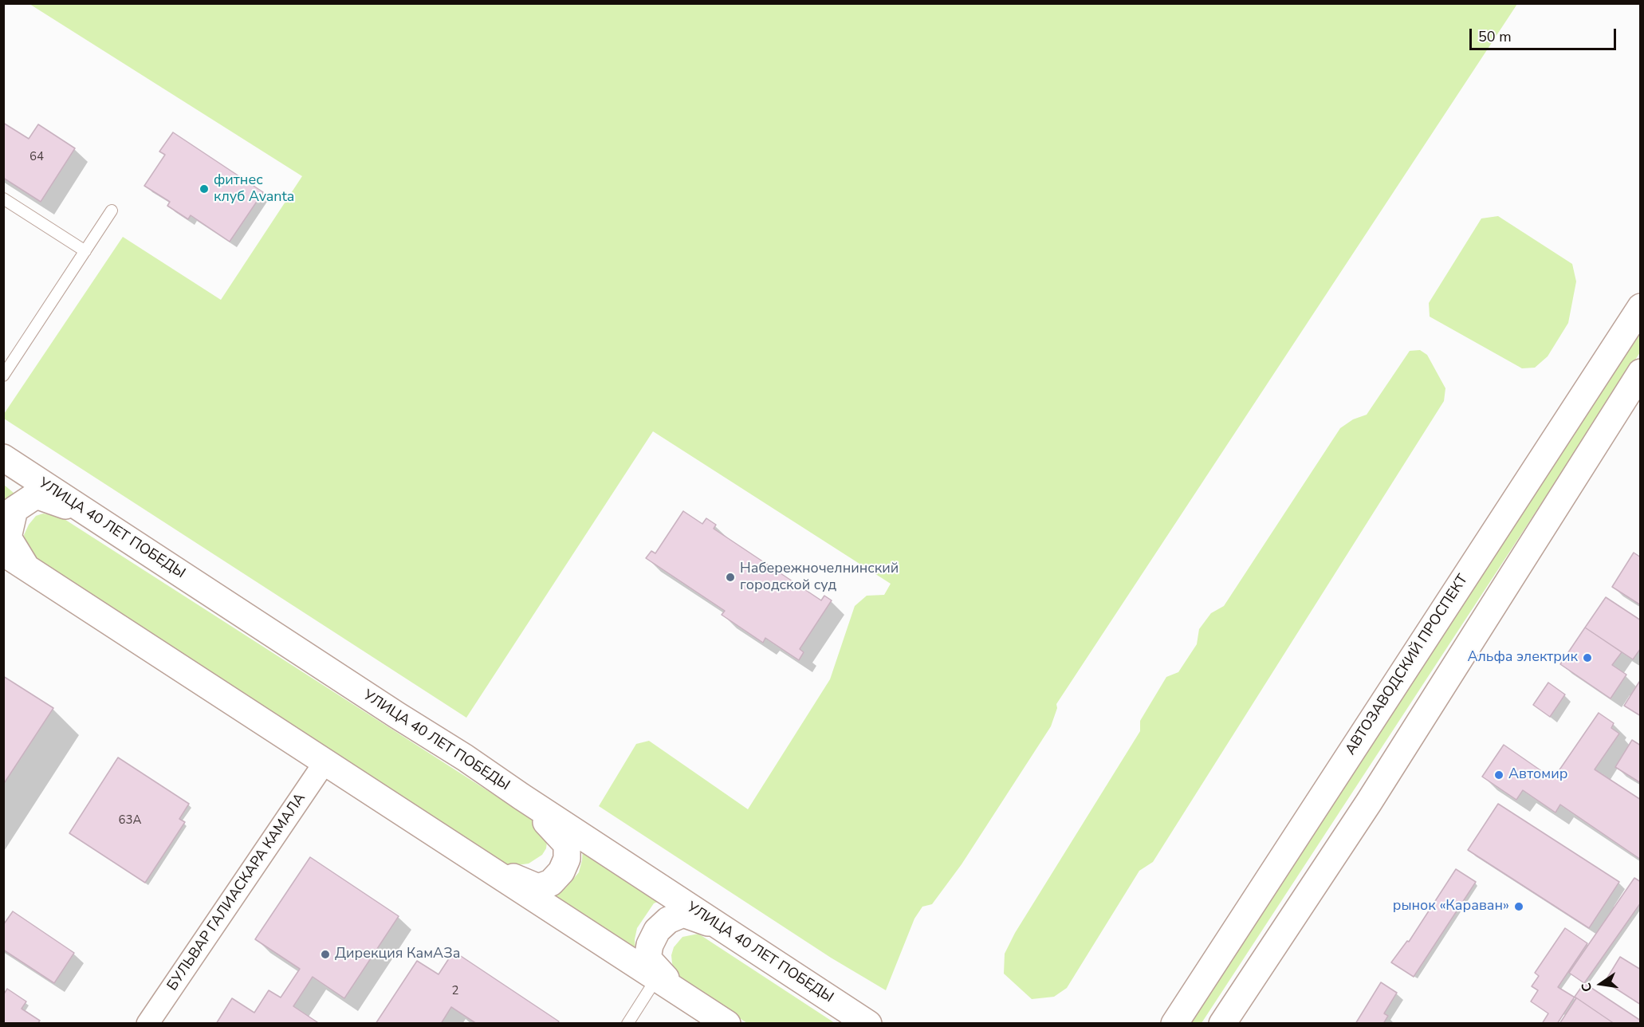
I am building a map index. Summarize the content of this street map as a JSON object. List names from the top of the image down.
{
  "streets": {
    "street": ["УЛИЦА 40 ЛЕТ ПОБЕДЫ", "АВТОЗАВОДСКИЙ ПРОСПЕКТ", "БУЛЬВАР ГАЛИАСКАРА КАМАЛА"]
  },
  "places": [
    "фитнес клуб Avanta",
    "Набережночелнинский городской суд",
    "Альфа электрик",
    "Автомир",
    "рынок «Караван»",
    "Дирекция КамАЗа"
  ],
  "house_numbers": ["64", "63А", "2"],
  "scale_bar": "50 m",
  "north": "left"
}
